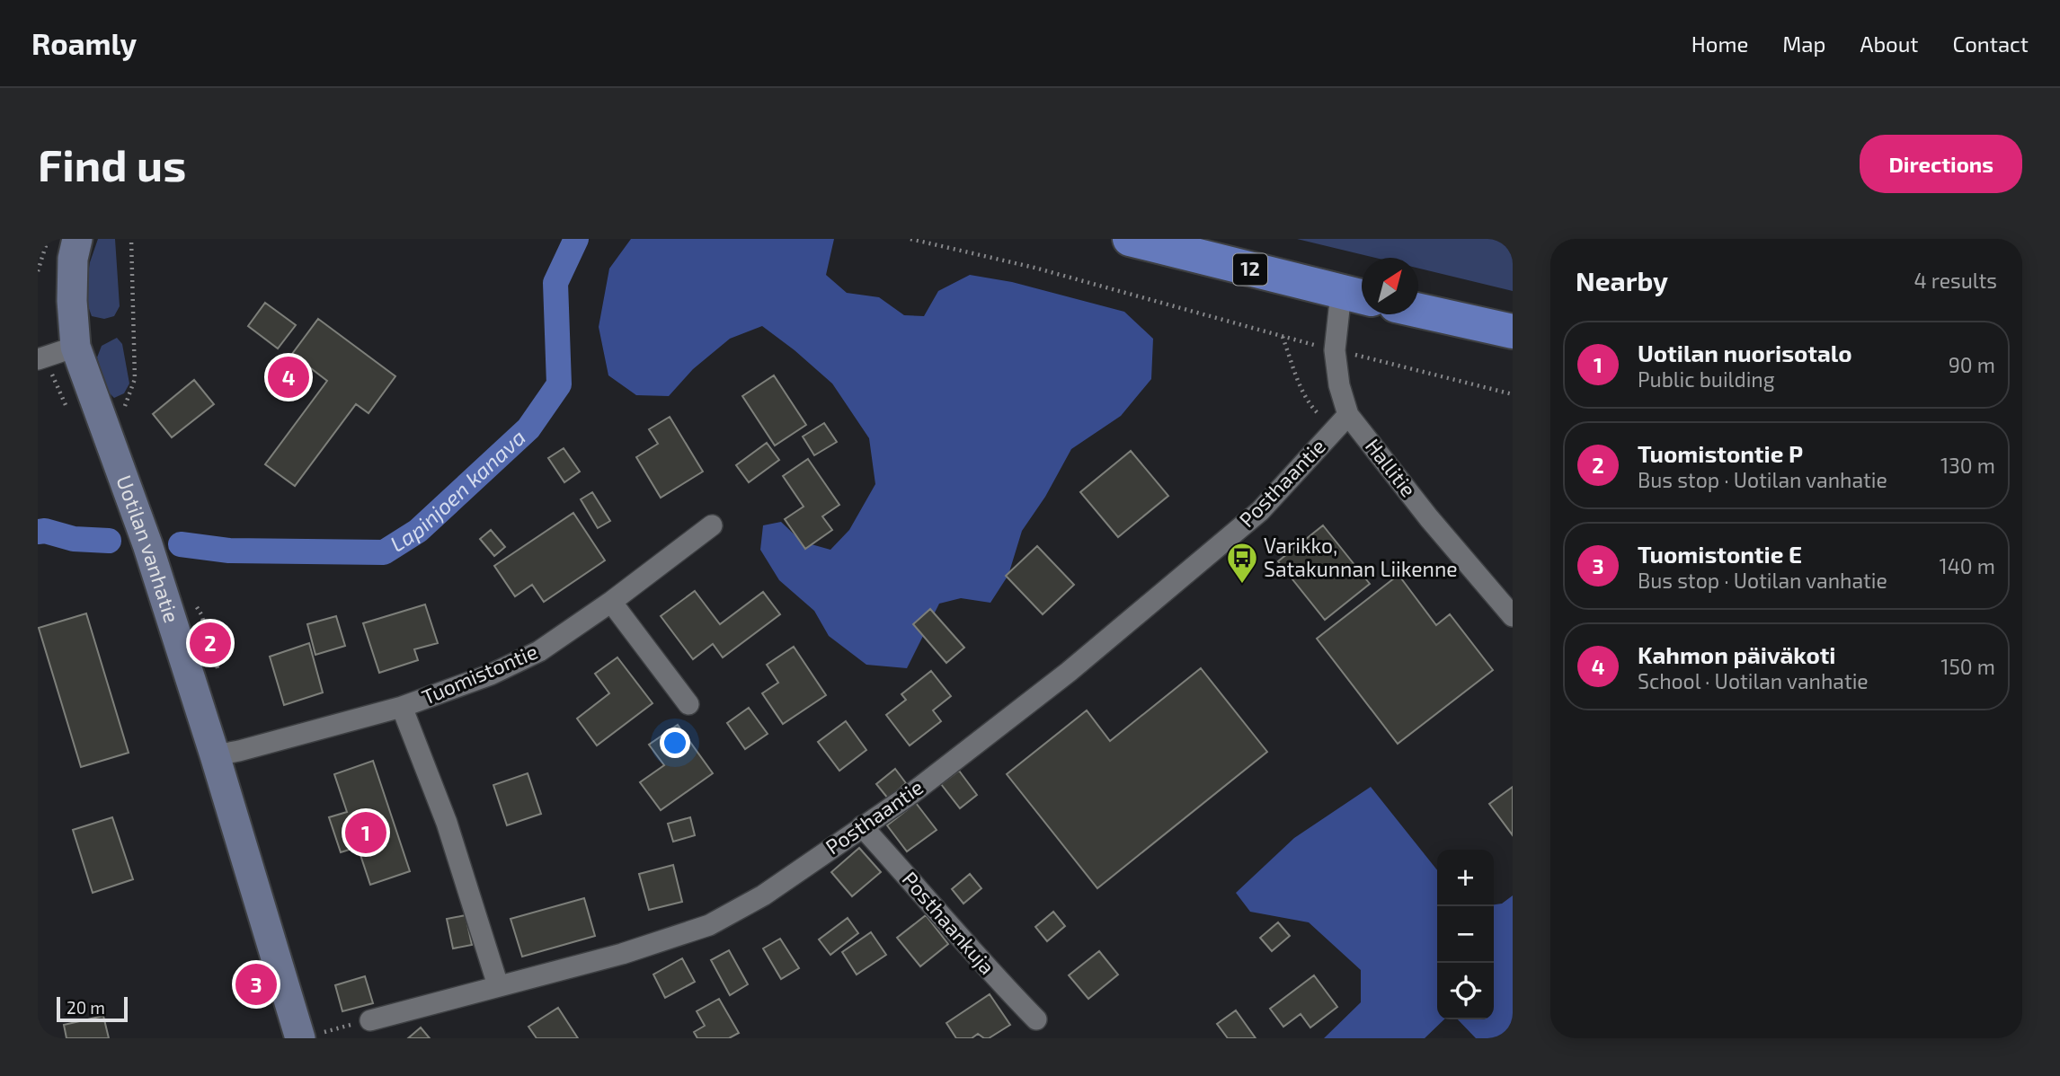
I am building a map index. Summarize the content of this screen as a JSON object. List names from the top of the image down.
{
  "streets": {
    "highway": ["12"],
    "main road": ["Uotilan vanhatie"],
    "street": [
      "Hallitie",
      "Posthaantie",
      "Tuomistontie",
      "Posthaankuja"
    ]
  },
  "crossings": [
    ["12", "Hallitie"],
    ["Hallitie", "Posthaantie"],
    ["Posthaantie", "Posthaankuja"],
    ["Uotilan vanhatie", "Tuomistontie"]
  ],
  "water": ["Lapinjoen kanava"],
  "places": {
    "bus stop": ["Varikko, Satakunnan Liikenne"]
  },
  "scale_bar": "20 m",
  "north": "top right",
  "page": {
    "header": "Roamly",
    "nav": [
      "Home",
      "Map",
      "About",
      "Contact"
    ],
    "buttons": "Directions",
    "title": "Find us",
    "heading": ["Nearby", "4 results"],
    "list": [
      {
        "mark": "1",
        "name": "Uotilan nuorisotalo",
        "note": "Public building",
        "value": "90 m"
      },
      {
        "mark": "2",
        "name": "Tuomistontie P",
        "note": "Bus stop · Uotilan vanhatie",
        "value": "130 m"
      },
      {
        "mark": "3",
        "name": "Tuomistontie E",
        "note": "Bus stop · Uotilan vanhatie",
        "value": "140 m"
      },
      {
        "mark": "4",
        "name": "Kahmon päiväkoti",
        "note": "School · Uotilan vanhatie",
        "value": "150 m"
      }
    ],
    "pins": [
      "4",
      "2",
      "1",
      "3"
    ],
    "map_buttons": ["+", "−"],
    "scale": "20 m"
  }
}
